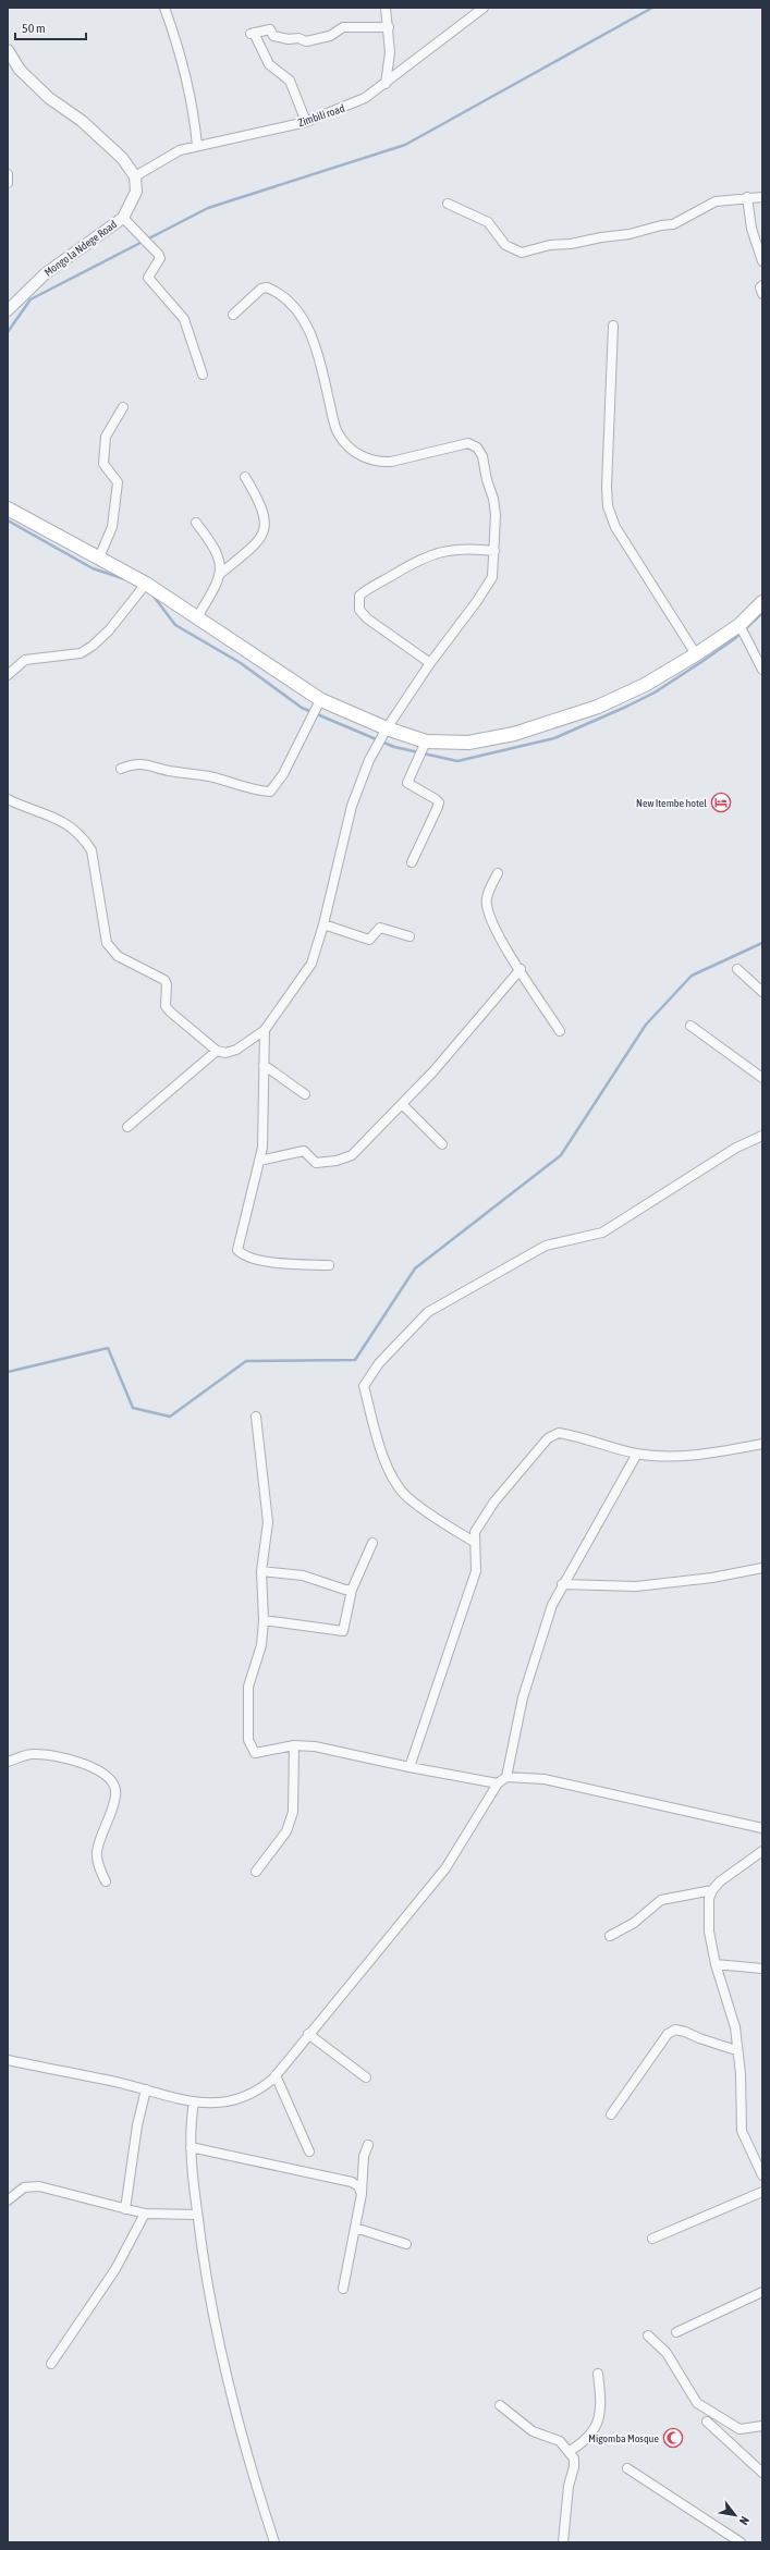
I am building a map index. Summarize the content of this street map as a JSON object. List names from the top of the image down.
{
  "streets": {
    "street": ["Zimbili road", "Mongo la Ndege Road"]
  },
  "crossings": [
    ["Zimbili road", "Mongo la Ndege Road"]
  ],
  "places": {
    "hotel": ["New Itembe hotel"],
    "mosque": ["Migomba Mosque"]
  },
  "scale_bar": "50 m",
  "north": "bottom right"
}
